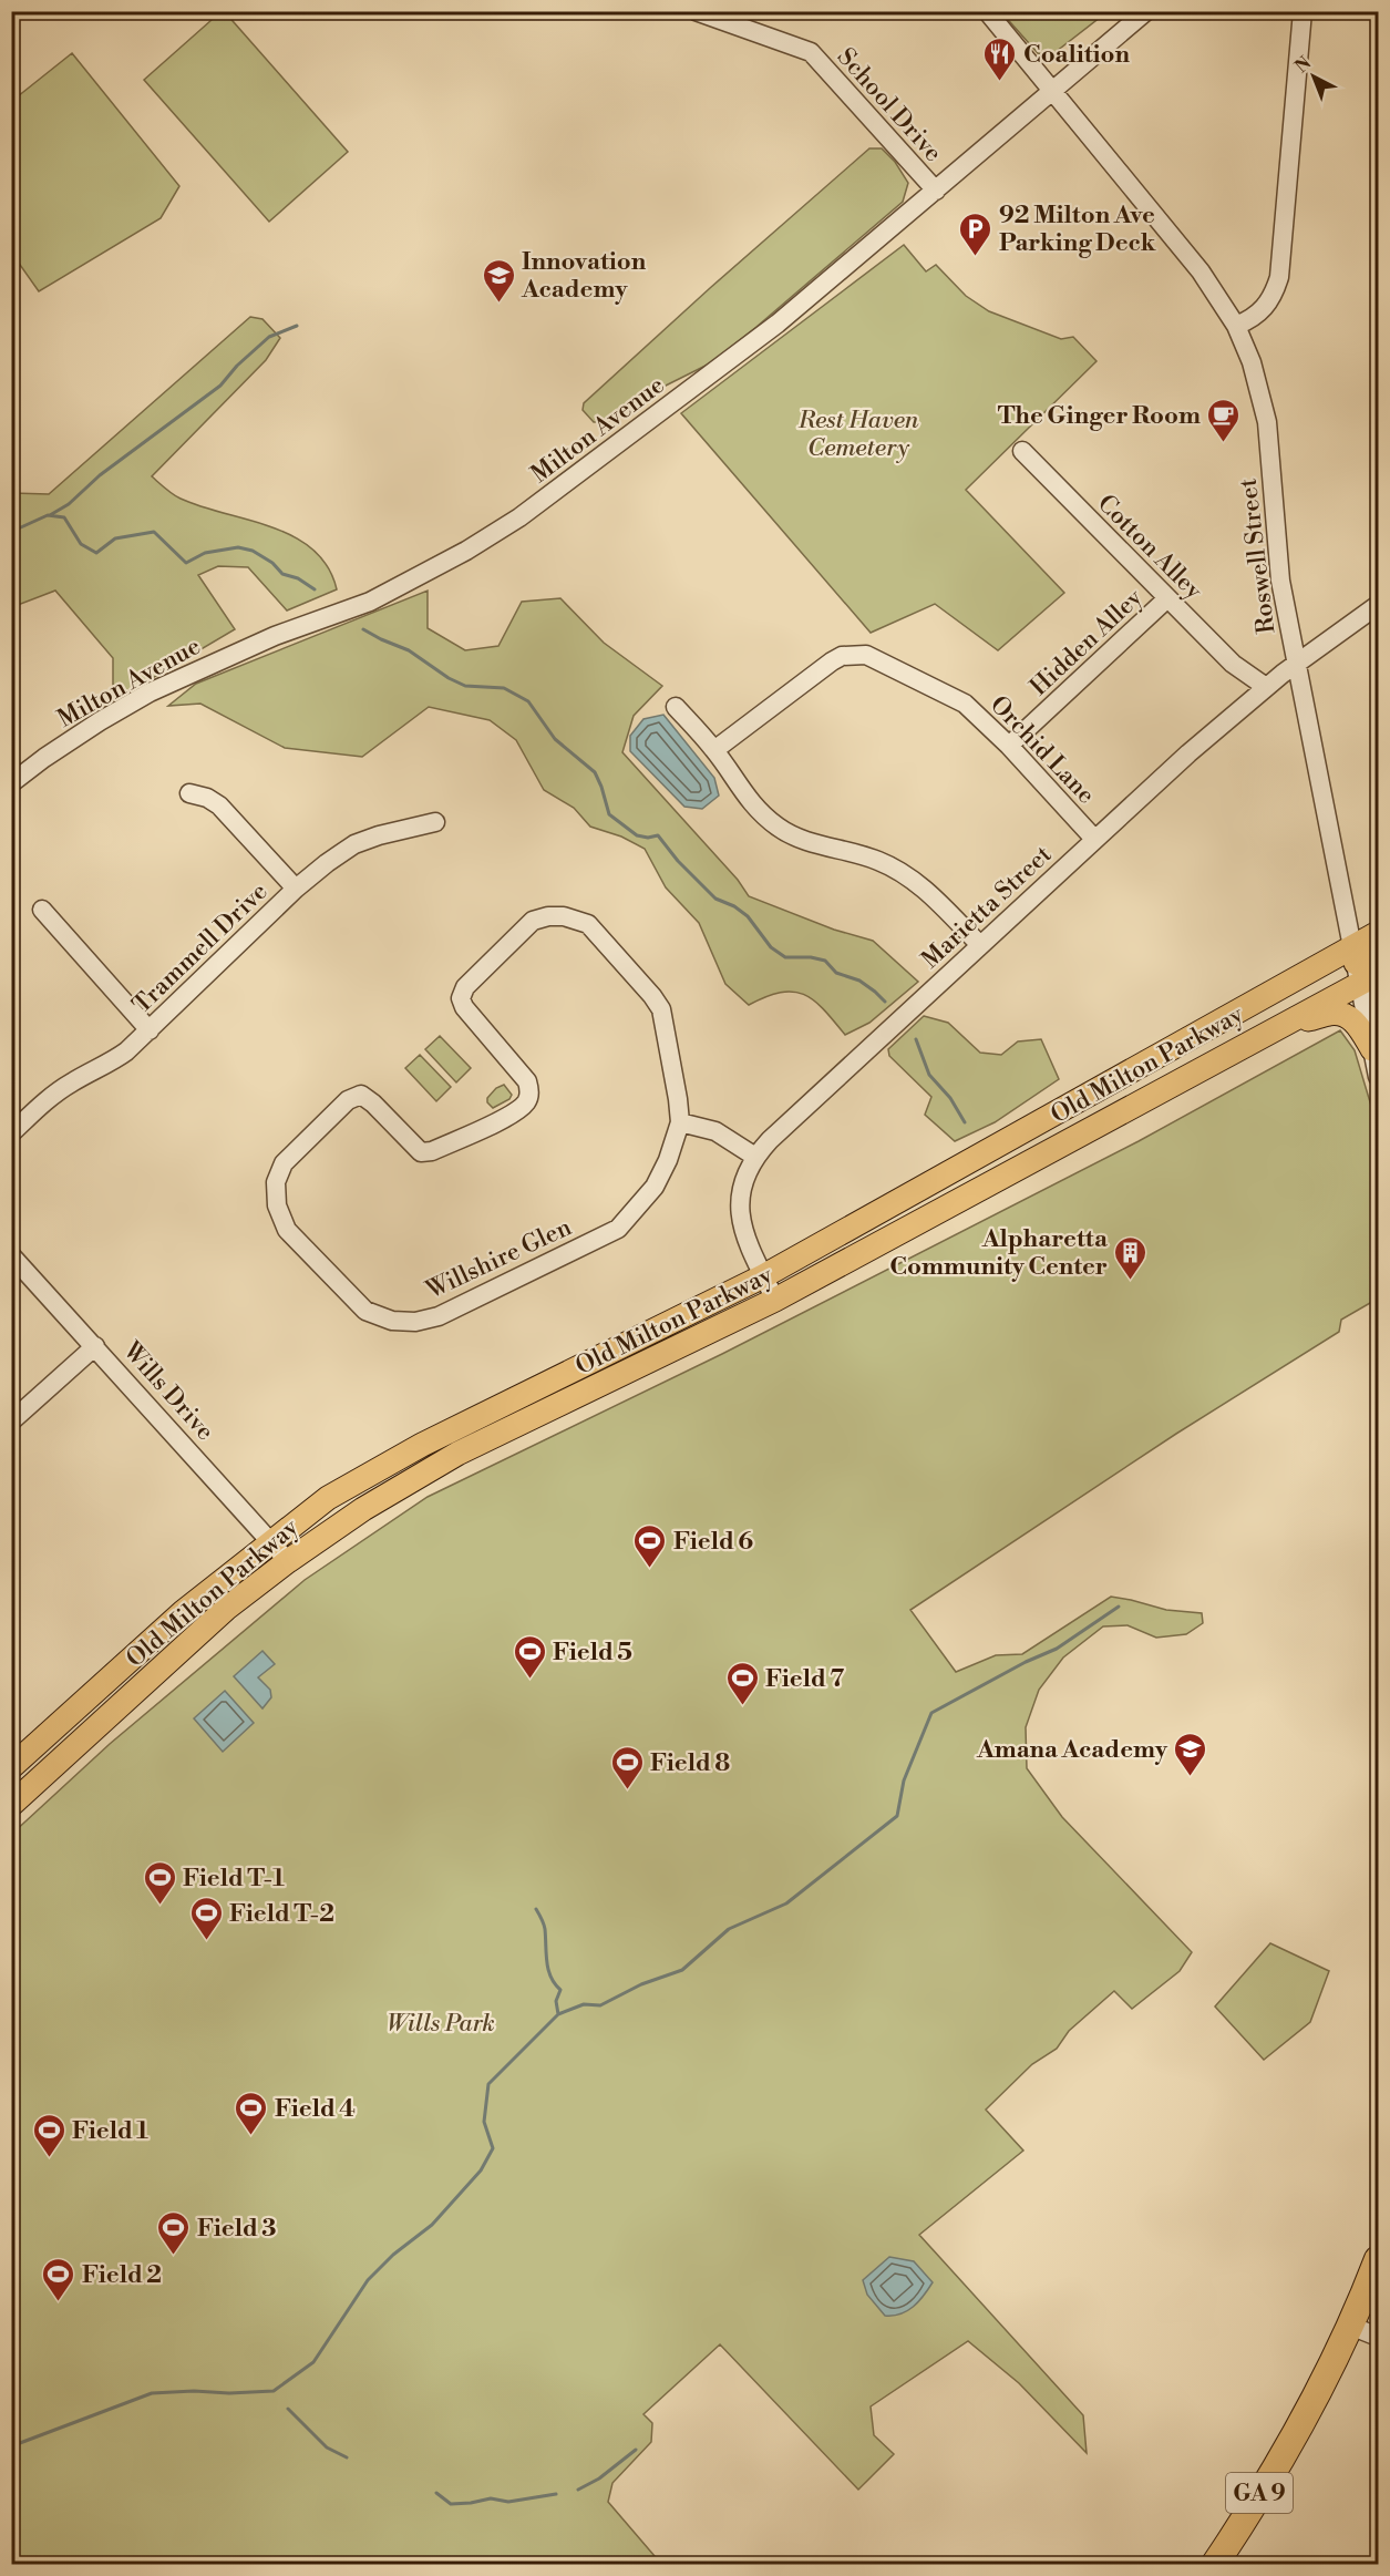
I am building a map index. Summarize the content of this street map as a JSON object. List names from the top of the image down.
{
  "streets": {
    "highway": ["GA 9"],
    "main road": ["Old Milton Parkway"],
    "street": [
      "School Drive",
      "Milton Avenue",
      "Cotton Alley",
      "Roswell Street",
      "Hidden Alley",
      "Orchid Lane",
      "Marietta Street",
      "Trammell Drive",
      "Willshire Glen",
      "Wills Drive"
    ]
  },
  "crossings": [
    ["School Drive", "Milton Avenue"],
    ["Milton Avenue", "Roswell Street"],
    ["Cotton Alley", "Hidden Alley"],
    ["Cotton Alley", "Marietta Street"],
    ["Roswell Street", "Marietta Street"],
    ["Roswell Street", "Old Milton Parkway"],
    ["Hidden Alley", "Orchid Lane"],
    ["Orchid Lane", "Marietta Street"],
    ["Marietta Street", "Old Milton Parkway"],
    ["Old Milton Parkway", "Wills Drive"]
  ],
  "parks": ["Rest Haven Cemetery", "Wills Park"],
  "places": {
    "restaurant": ["Coalition"],
    "parking": ["92 Milton Ave Parking Deck"],
    "school or university": ["Innovation Academy", "Amana Academy"],
    "cafe": ["The Ginger Room"],
    "building": ["Alpharetta Community Center"],
    "sports": [
      "Field 6",
      "Field 5",
      "Field 7",
      "Field 8",
      "Field T-1",
      "Field T-2",
      "Field 4",
      "Field 1",
      "Field 3",
      "Field 2"
    ]
  },
  "north": "top left"
}
